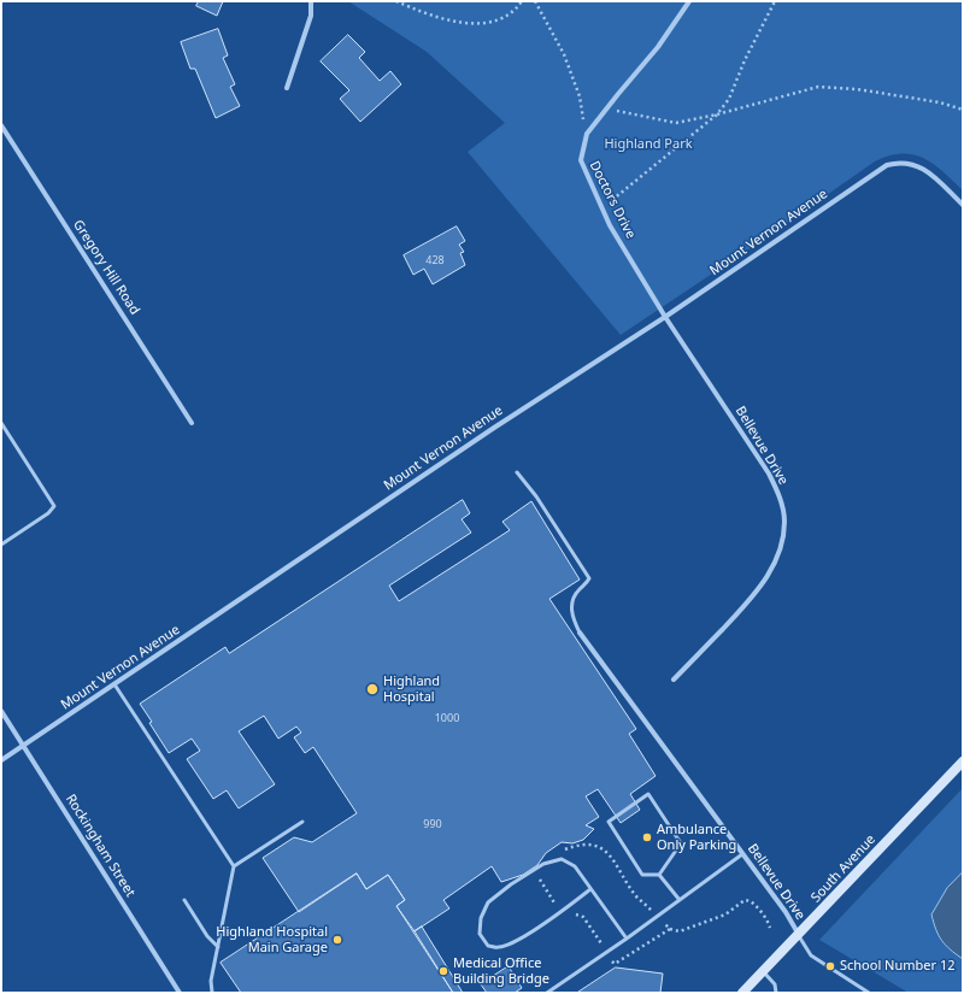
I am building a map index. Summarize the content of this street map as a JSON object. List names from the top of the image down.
{
  "streets": {
    "main road": ["South Avenue"],
    "street": [
      "Doctors Drive",
      "Mount Vernon Avenue",
      "Gregory Hill Road",
      "Bellevue Drive",
      "Rockingham Street"
    ]
  },
  "crossings": [
    ["Doctors Drive", "Mount Vernon Avenue"],
    ["Doctors Drive", "Bellevue Drive"],
    ["Mount Vernon Avenue", "Bellevue Drive"],
    ["Mount Vernon Avenue", "Rockingham Street"],
    ["Bellevue Drive", "South Avenue"]
  ],
  "parks": ["Highland Park"],
  "places": [
    "Highland Hospital",
    "Ambulance Only Parking",
    "Highland Hospital Main Garage",
    "School Number 12",
    "Medical Office Building Bridge"
  ],
  "house_numbers": ["428", "1000", "990"]
}
